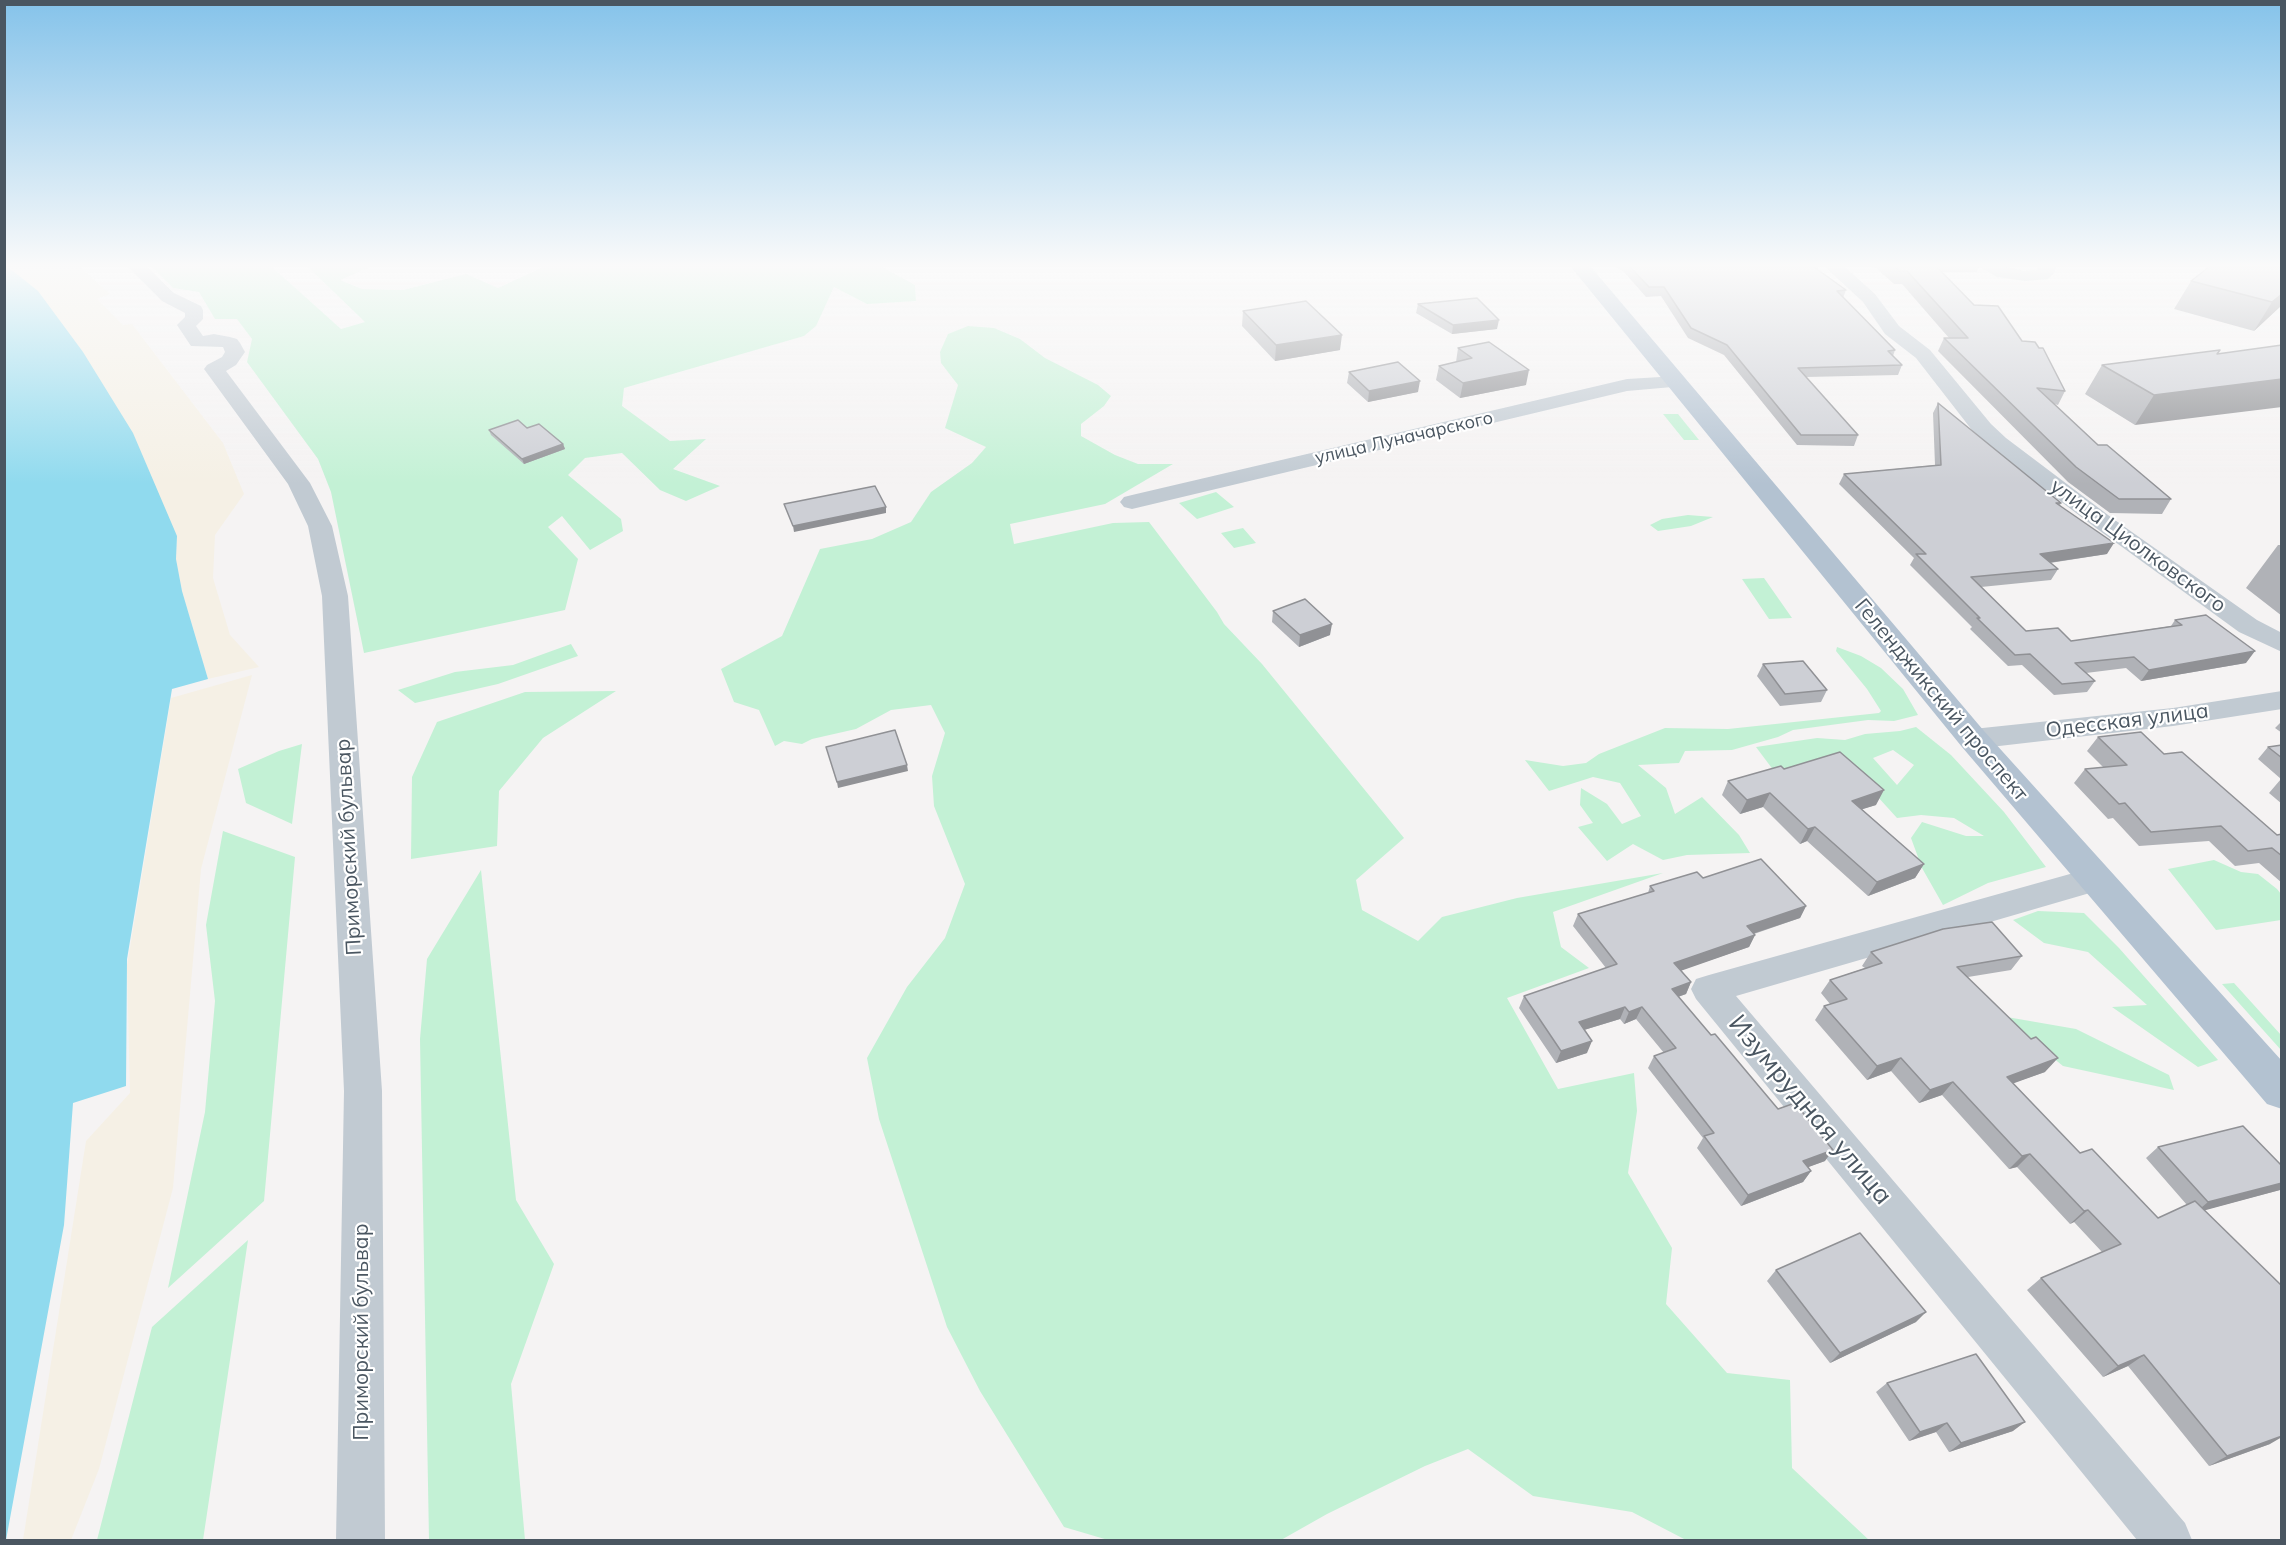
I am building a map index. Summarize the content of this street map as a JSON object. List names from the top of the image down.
{
  "streets": {
    "main road": ["Геленджикский проспект"],
    "street": [
      "улица Луначарского",
      "улица Циолковского",
      "Одесская улица",
      "Приморский бульвар",
      "Изумрудная улица"
    ]
  },
  "crossings": [
    ["улица Луначарского", "Геленджикский проспект"],
    ["Геленджикский проспект", "Одесская улица"],
    ["Геленджикский проспект", "Изумрудная улица"]
  ]
}
